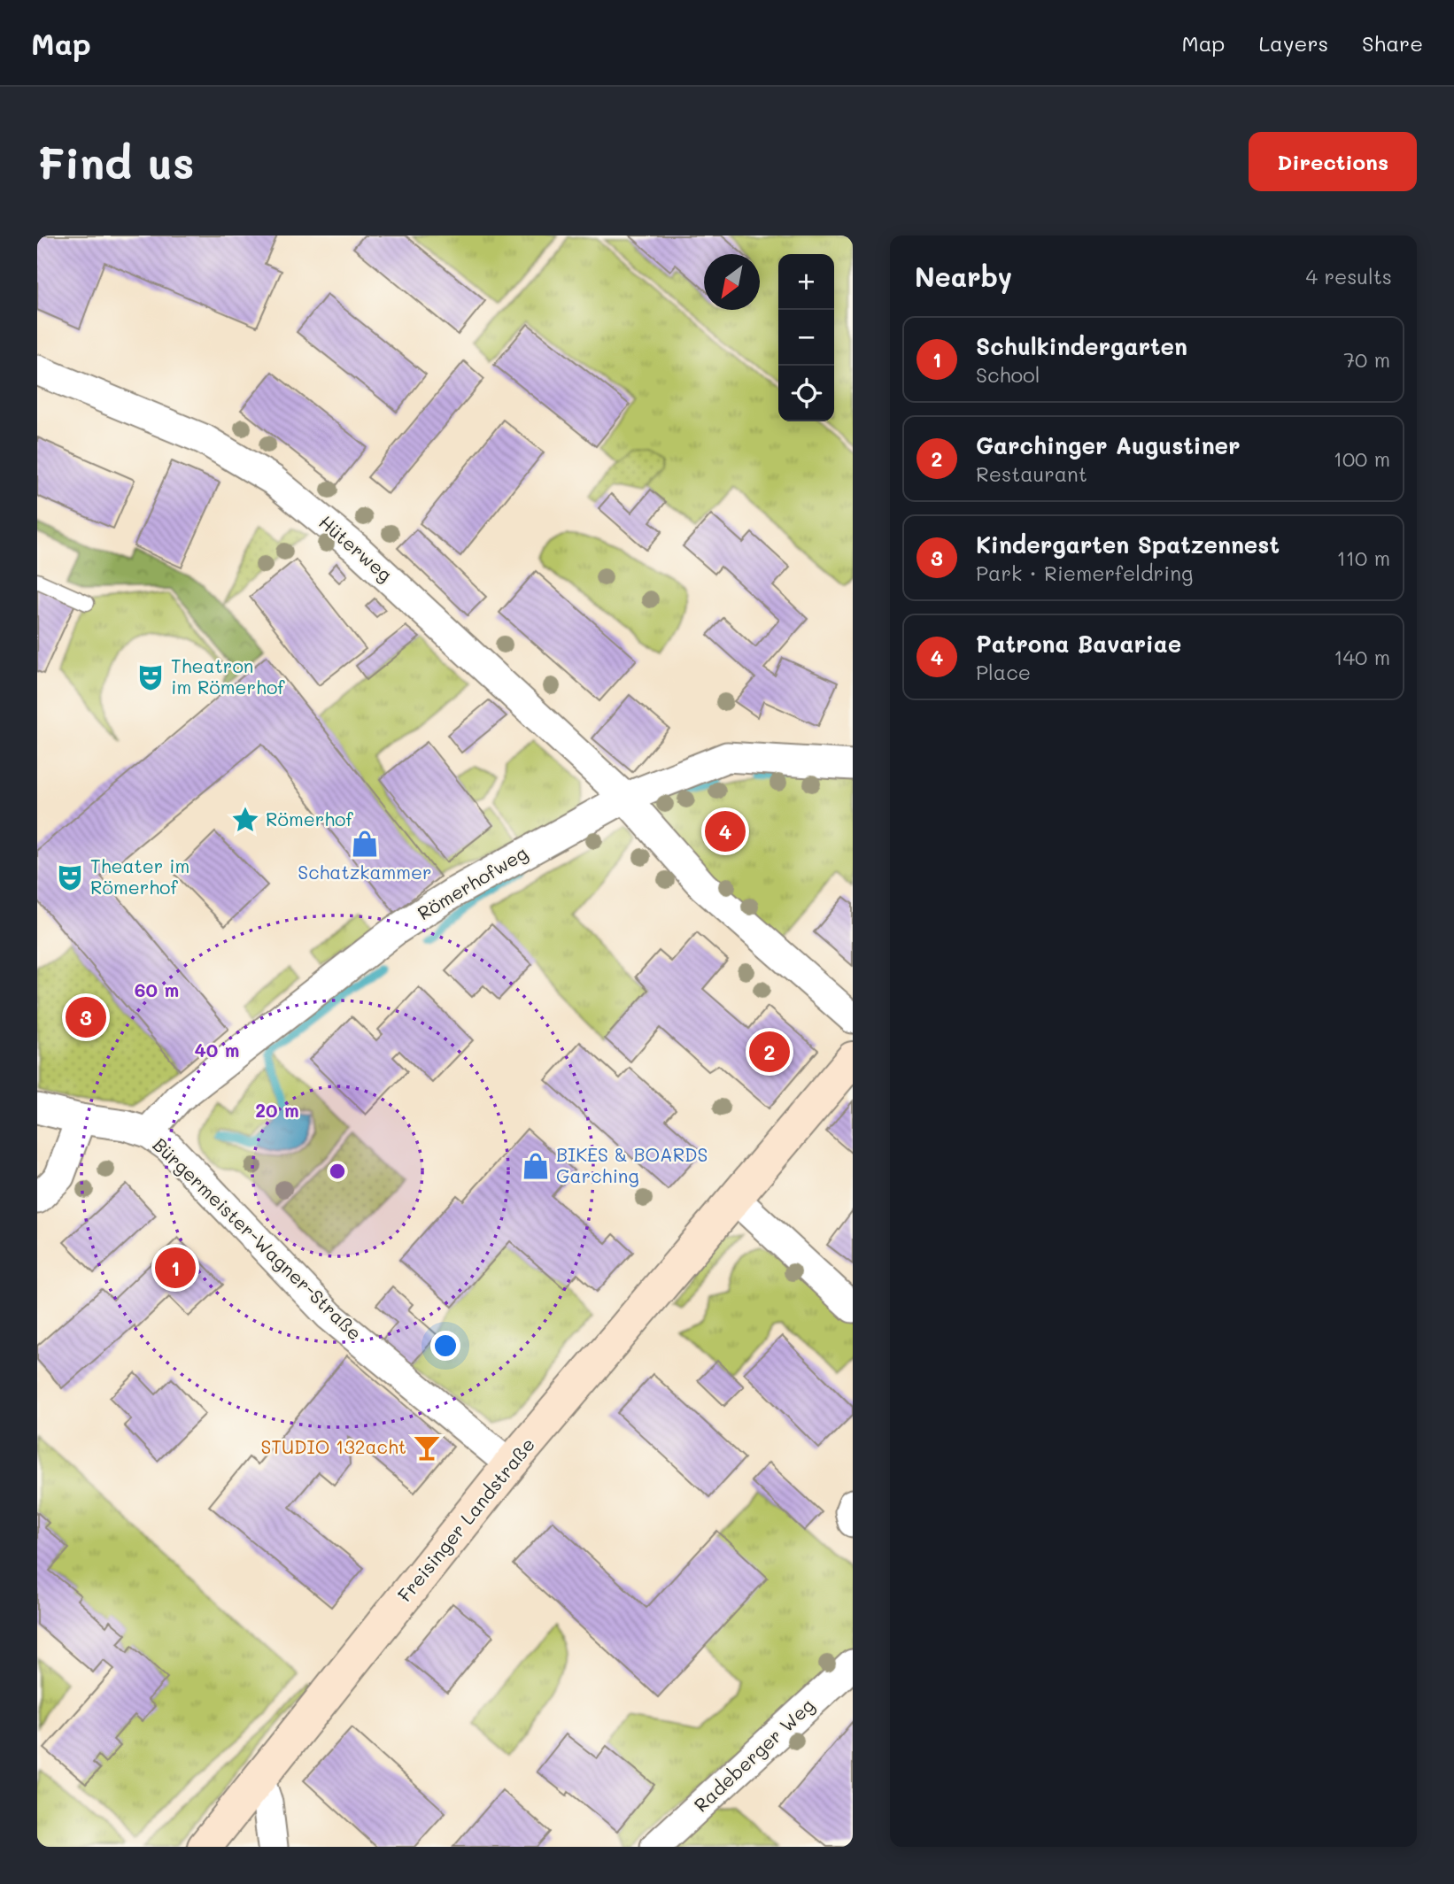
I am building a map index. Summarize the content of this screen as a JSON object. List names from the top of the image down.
{
  "streets": {
    "street": [
      "Hüterweg",
      "Römerhofweg",
      "Bürgermeister-Wagner-Straße",
      "Freisinger Landstraße",
      "Radeberger Weg"
    ]
  },
  "crossings": [
    ["Hüterweg", "Römerhofweg"],
    ["Römerhofweg", "Bürgermeister-Wagner-Straße"],
    ["Bürgermeister-Wagner-Straße", "Freisinger Landstraße"]
  ],
  "places": {
    "theatre": ["Theatron im Römerhof", "Theater im Römerhof"],
    "place": ["Römerhof"],
    "shop": ["Schatzkammer", "BIKES & BOARDS Garching"],
    "bar": ["STUDIO 132acht"]
  },
  "north": "bottom left",
  "page": {
    "header": "Map",
    "nav": ["Map", "Layers", "Share"],
    "buttons": "Directions",
    "title": "Find us",
    "heading": ["Nearby", "4 results"],
    "map_buttons": ["+", "−"],
    "list": [
      {
        "mark": "1",
        "name": "Schulkindergarten",
        "note": "School",
        "value": "70 m"
      },
      {
        "mark": "2",
        "name": "Garchinger Augustiner",
        "note": "Restaurant",
        "value": "100 m"
      },
      {
        "mark": "3",
        "name": "Kindergarten Spatzennest",
        "note": "Park · Riemerfeldring",
        "value": "110 m"
      },
      {
        "mark": "4",
        "name": "Patrona Bavariae",
        "note": "Place",
        "value": "140 m"
      }
    ],
    "pins": [
      "4",
      "3",
      "2",
      "1"
    ]
  },
  "rings": ["60 m", "40 m", "20 m"]
}
